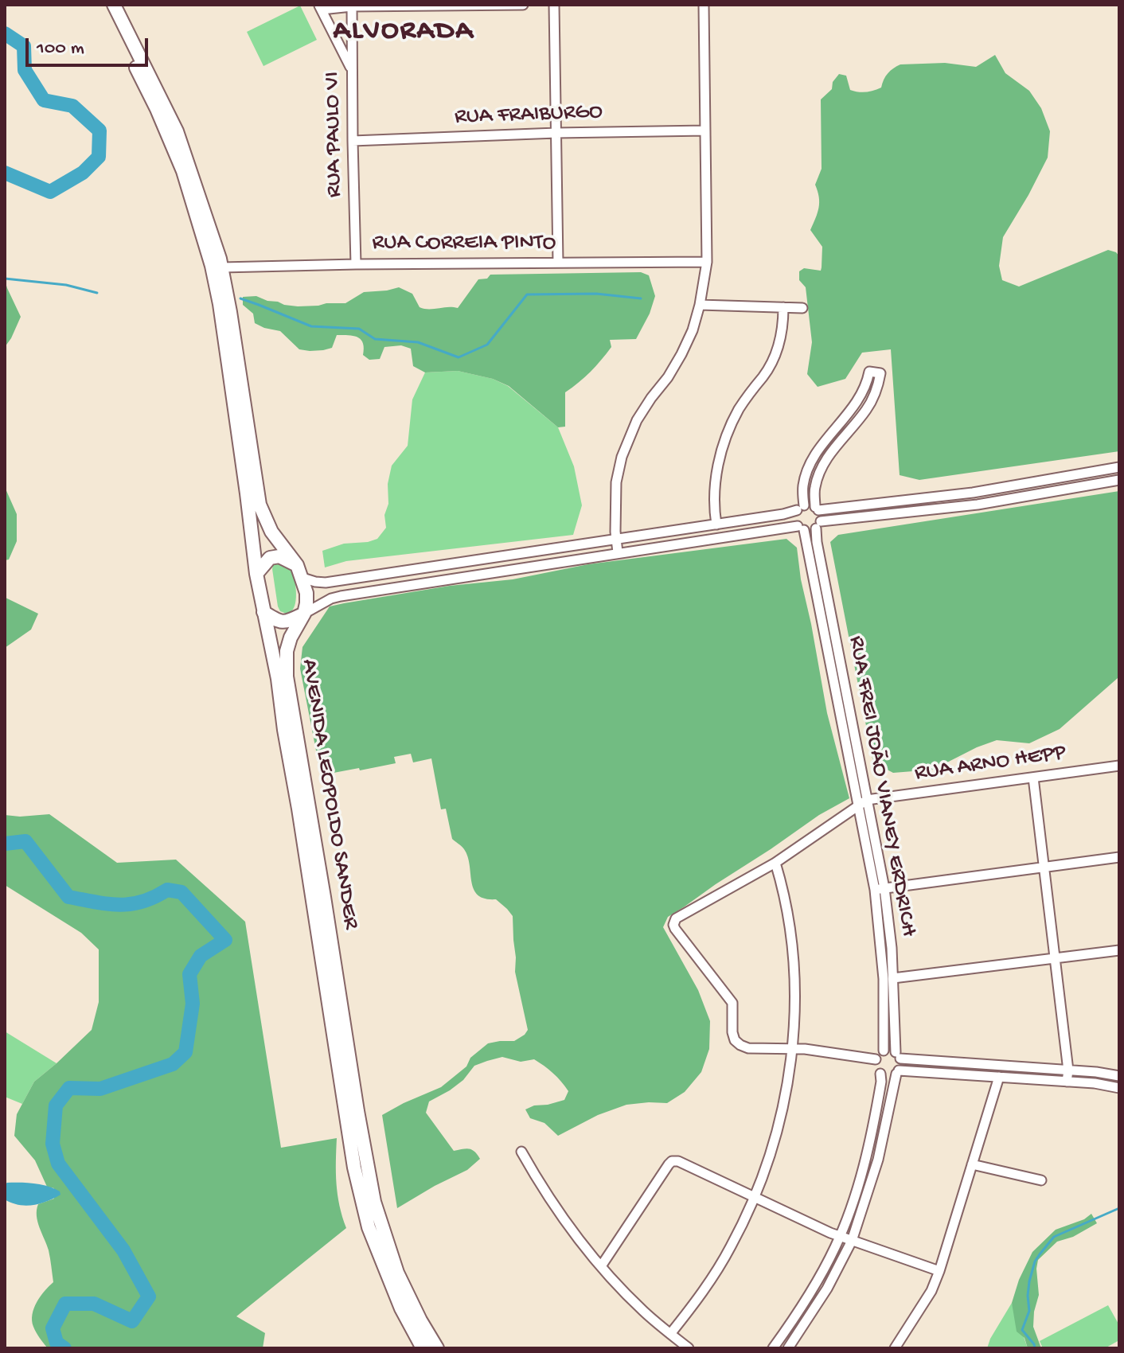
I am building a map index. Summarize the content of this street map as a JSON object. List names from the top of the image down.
{
  "streets": {
    "highway": ["AVENIDA LEOPOLDO SANDER"],
    "street": [
      "RUA FRAIBURGO",
      "RUA PAULO VI",
      "RUA CORREIA PINTO",
      "RUA ARNO HEPP",
      "RUA FREI JOÃO VIANEY ERDRICH"
    ]
  },
  "crossings": [
    ["RUA FRAIBURGO", "RUA PAULO VI"],
    ["RUA PAULO VI", "RUA CORREIA PINTO"],
    ["RUA CORREIA PINTO", "AVENIDA LEOPOLDO SANDER"],
    ["RUA ARNO HEPP", "RUA FREI JOÃO VIANEY ERDRICH"]
  ],
  "districts": ["ALVORADA"],
  "scale_bar": "100 m"
}
